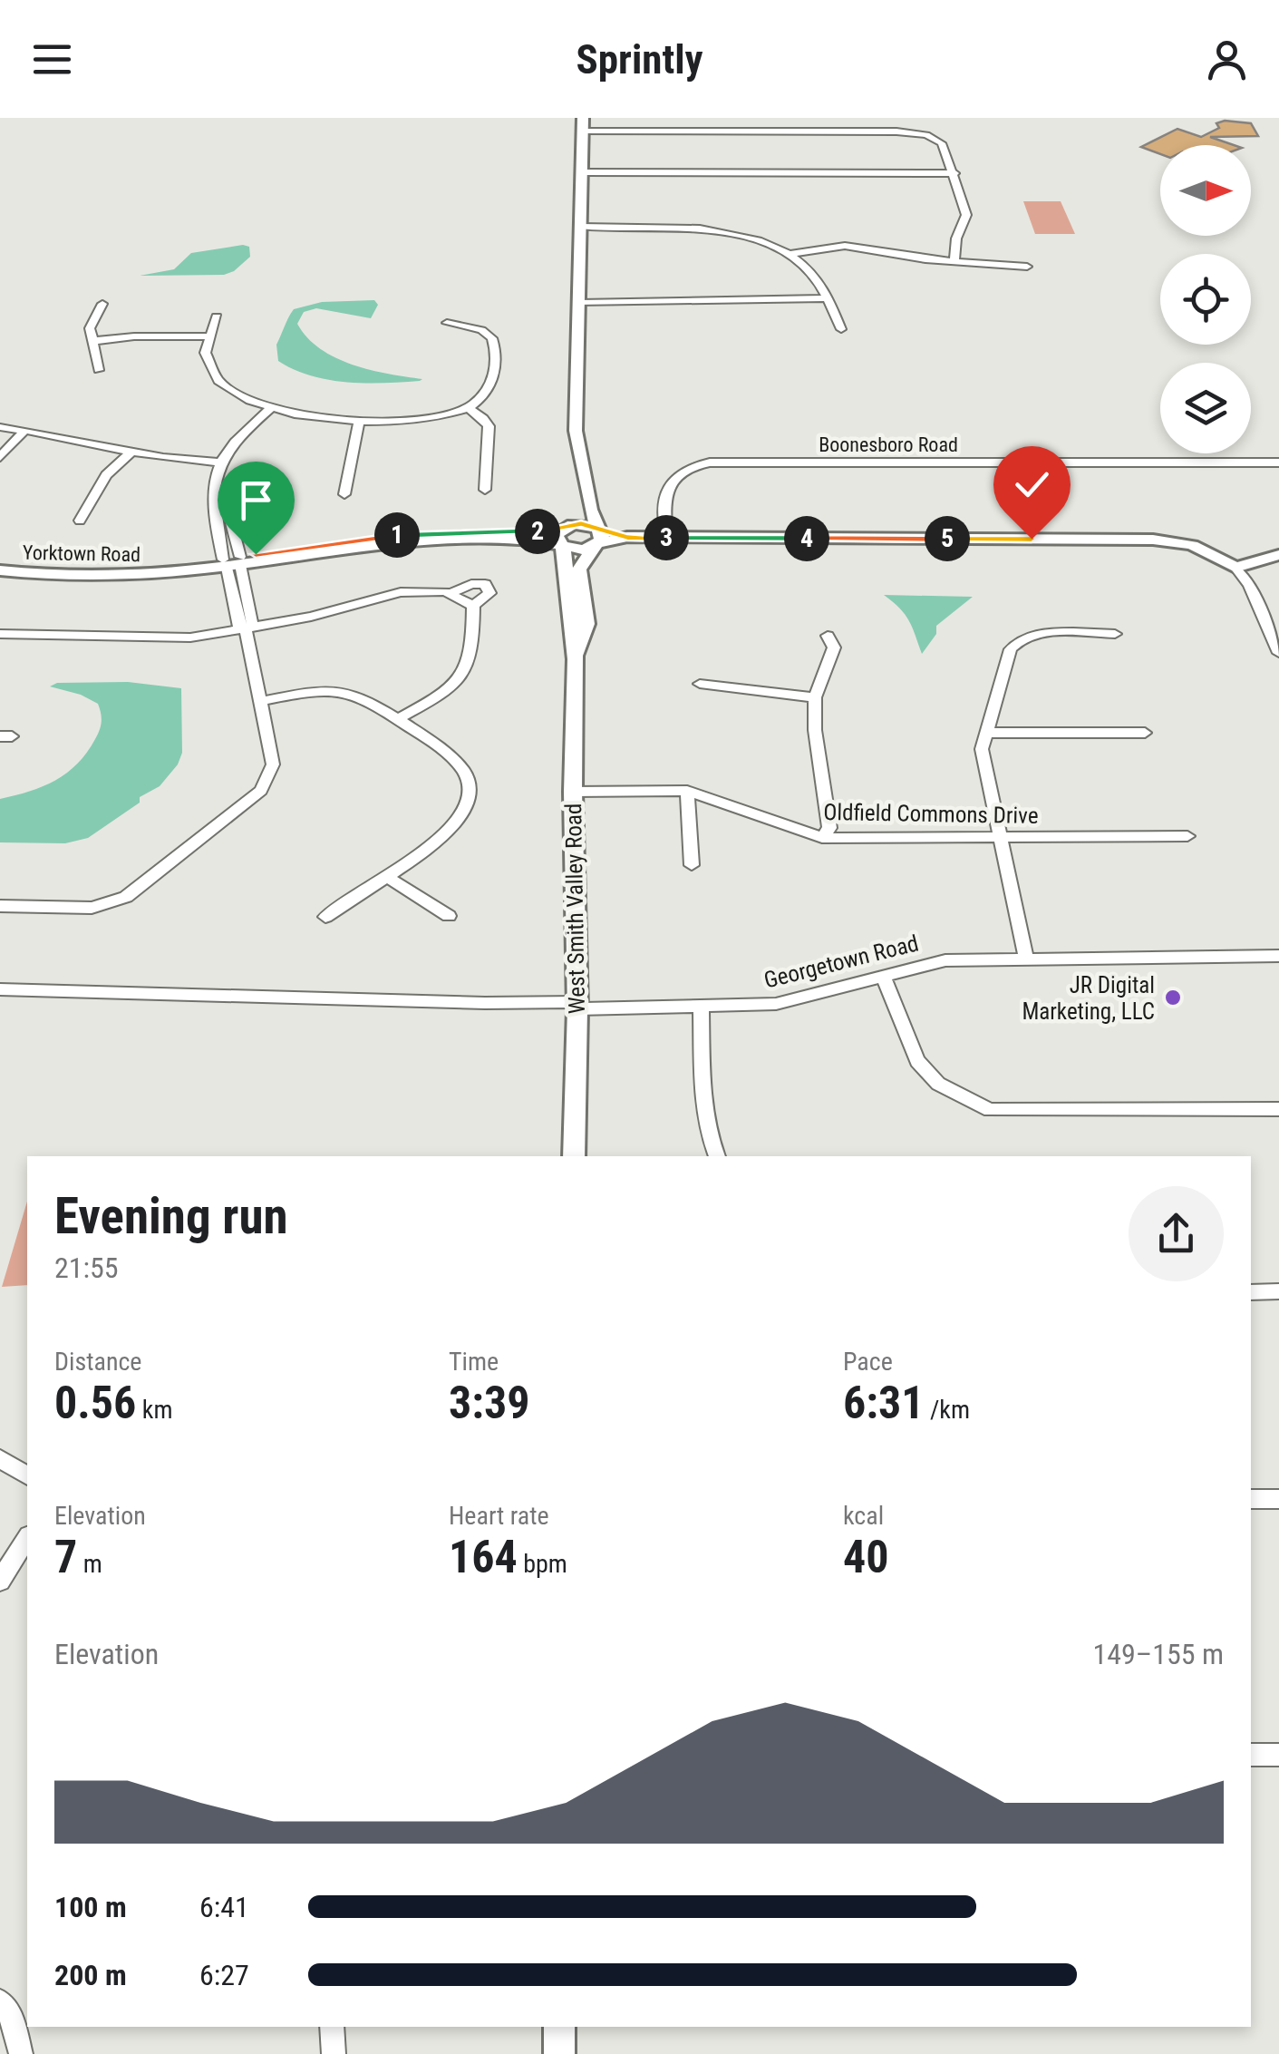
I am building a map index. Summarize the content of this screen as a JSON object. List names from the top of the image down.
{
  "streets": {
    "main road": ["Yorktown Road", "West Smith Valley Road"],
    "street": ["Boonesboro Road", "Oldfield Commons Drive", "Georgetown Road"]
  },
  "crossings": [
    ["Yorktown Road", "West Smith Valley Road"],
    ["Oldfield Commons Drive", "West Smith Valley Road"],
    ["West Smith Valley Road", "Georgetown Road"]
  ],
  "places": ["JR Digital Marketing, LLC"],
  "north": "right",
  "page": {
    "header": "Sprintly",
    "pins": [
      "2",
      "1",
      "3",
      "4",
      "5"
    ],
    "heading": ["Evening run", "21:55"],
    "stats": [
      ["Distance", "0.56 km"],
      ["Time", "3:39"],
      ["Pace", "6:31 /km"],
      ["Elevation", "7 m"],
      ["Heart rate", "164 bpm"],
      ["kcal", "40"]
    ],
    "chart": ["Elevation", "149–155 m"],
    "list": [
      {
        "name": "100 m",
        "note": "6:41"
      },
      {
        "name": "200 m",
        "note": "6:27"
      }
    ]
  }
}
